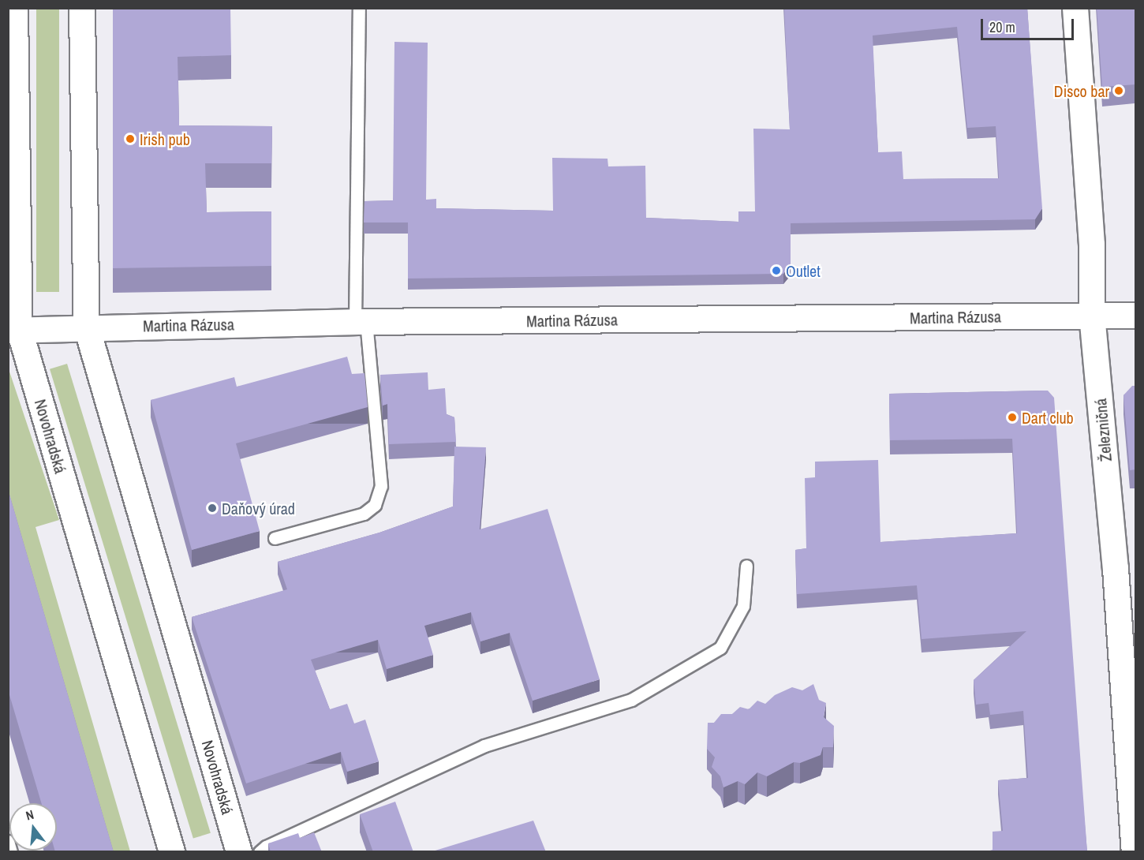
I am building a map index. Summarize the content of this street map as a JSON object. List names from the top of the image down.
{
  "streets": {
    "street": ["Martina Rázusa", "Železničná", "Novohradská"]
  },
  "crossings": [
    ["Martina Rázusa", "Železničná"],
    ["Martina Rázusa", "Novohradská"]
  ],
  "places": [
    "Disco bar",
    "Irish pub",
    "Outlet",
    "Dart club",
    "Daňový úrad"
  ],
  "scale_bar": "20 m",
  "north": "top"
}
